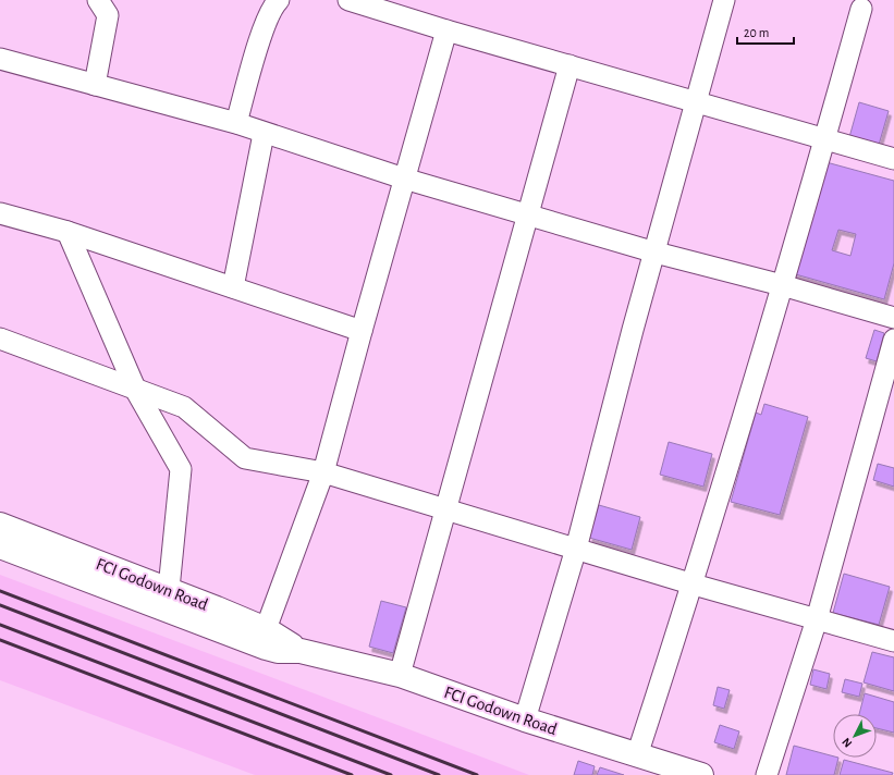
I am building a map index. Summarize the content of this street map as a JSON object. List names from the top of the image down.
{
  "streets": {
    "street": ["FCI Godown Road"]
  },
  "scale_bar": "20 m",
  "north": "bottom left"
}
